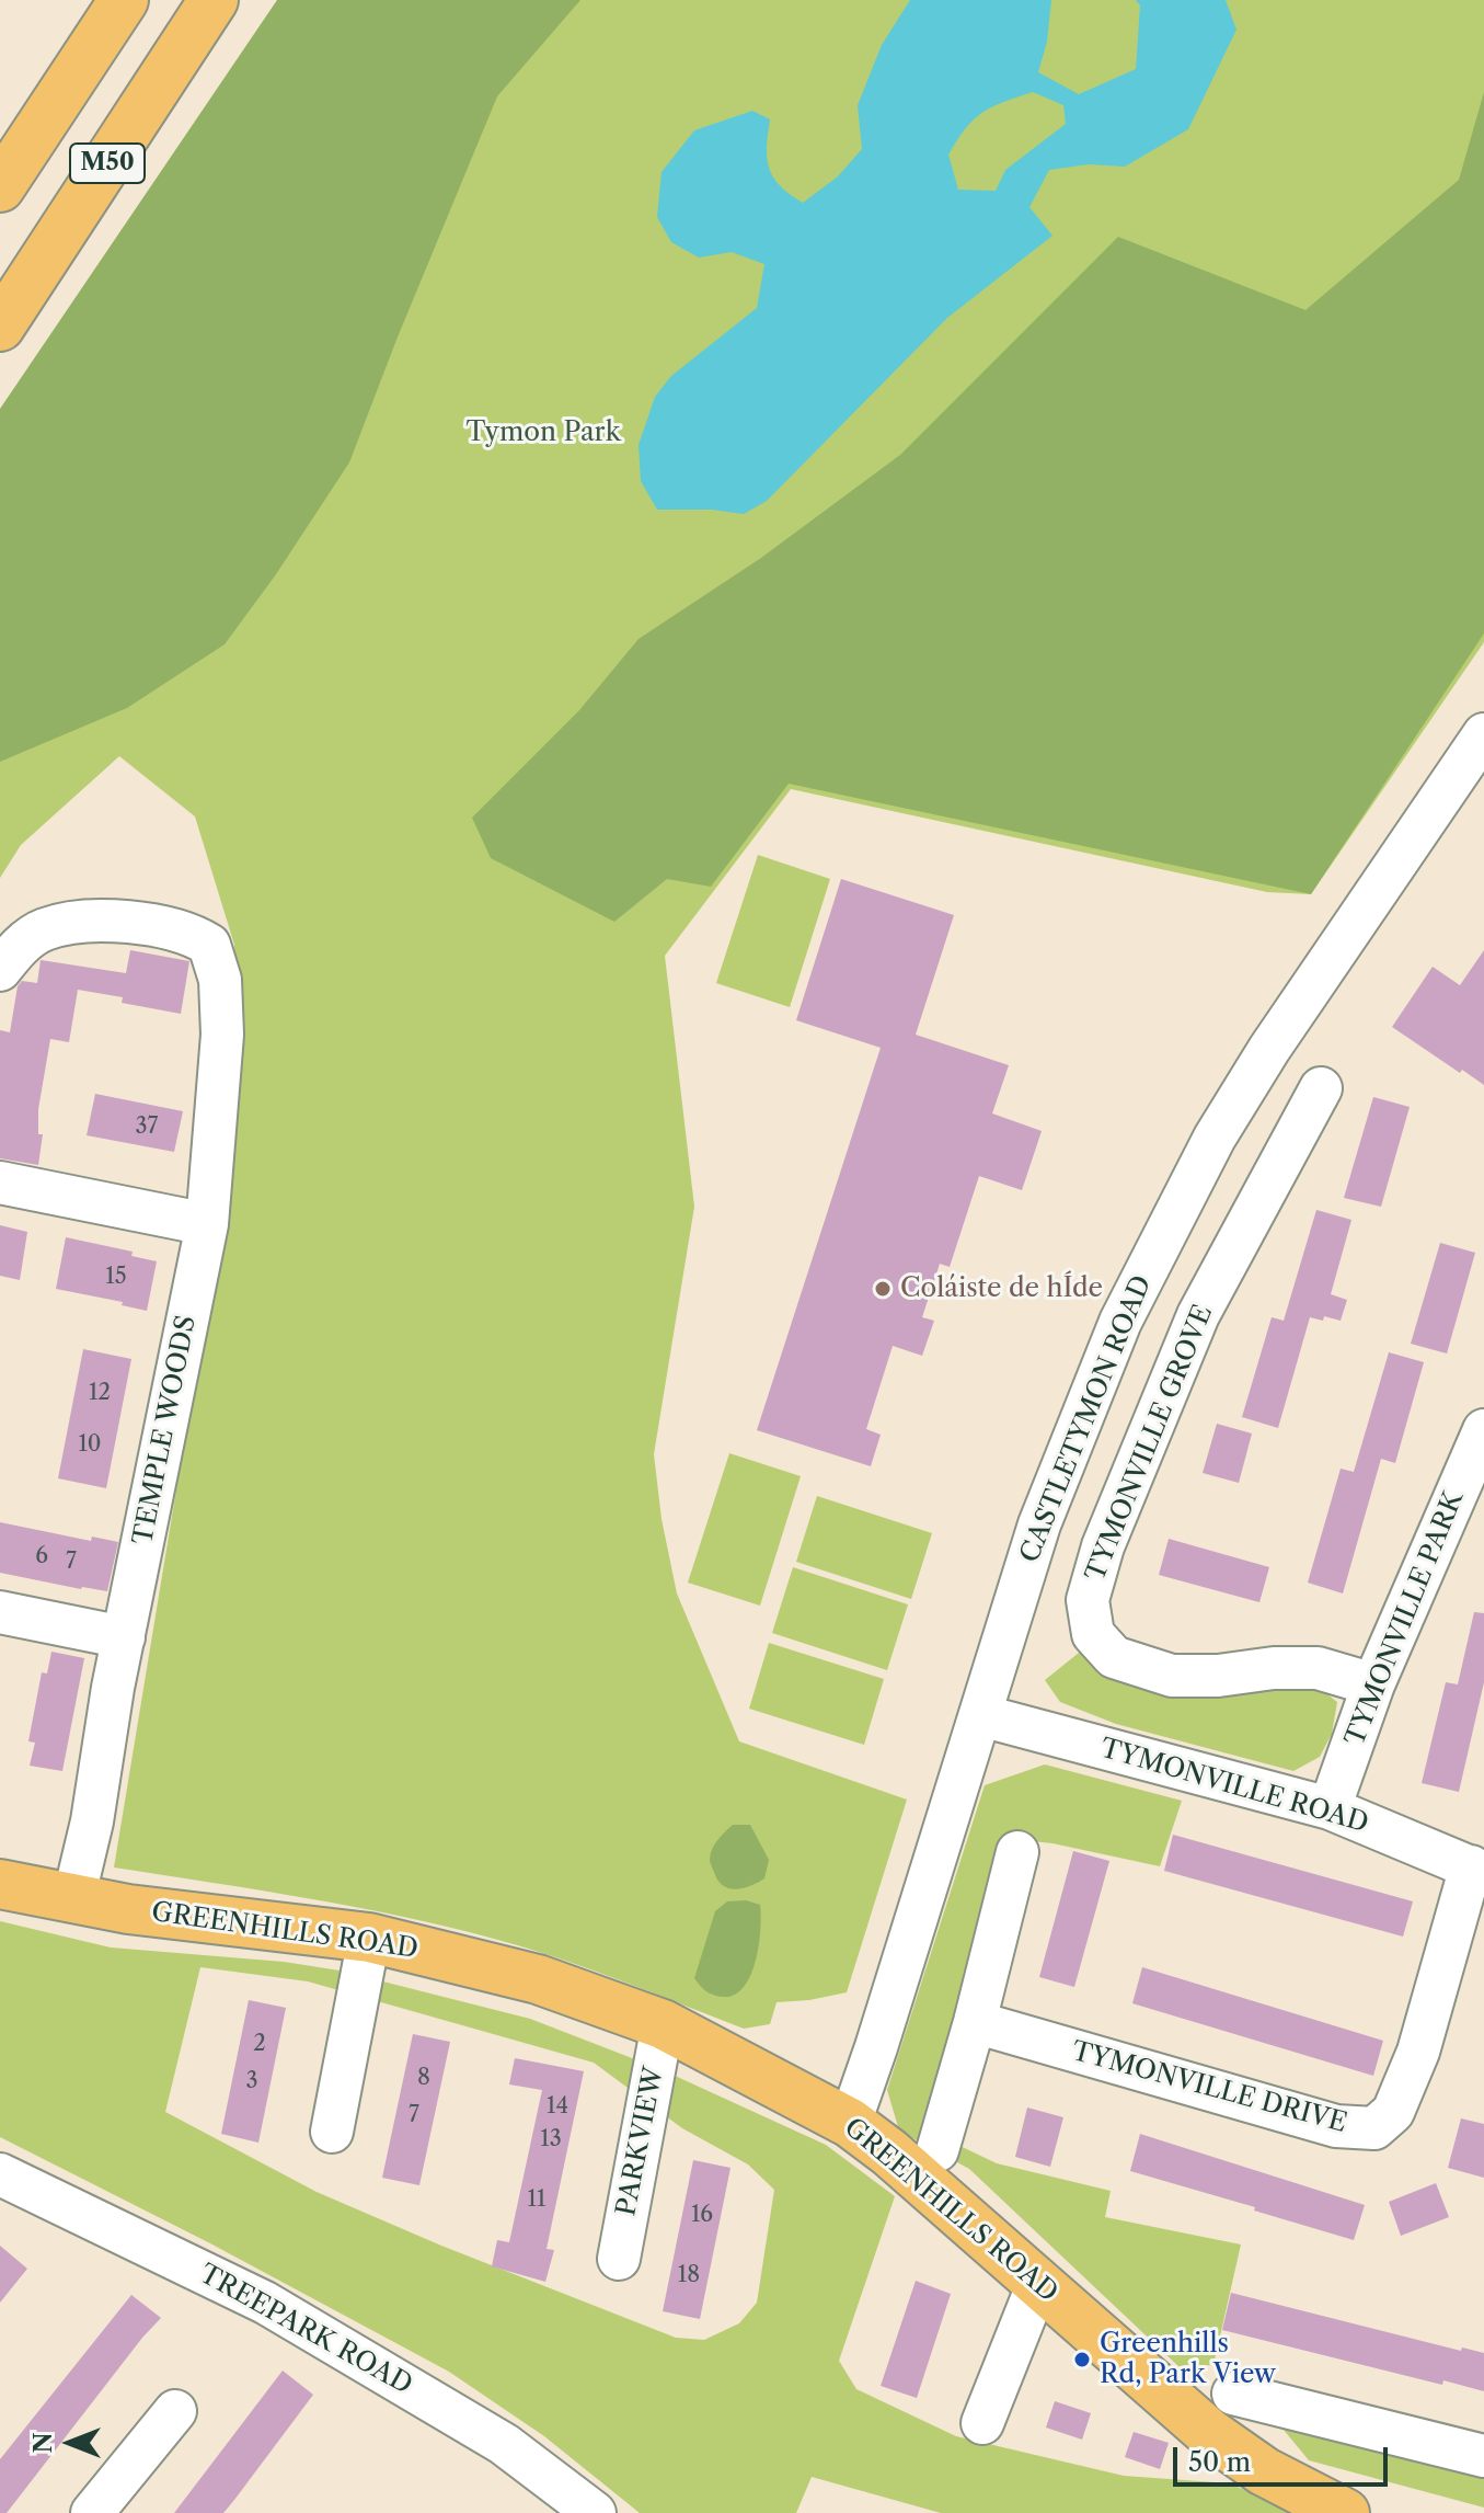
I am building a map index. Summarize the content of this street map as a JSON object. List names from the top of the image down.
{
  "streets": {
    "main road": ["M50", "GREENHILLS ROAD"],
    "street": [
      "CASTLETYMON ROAD",
      "TEMPLE WOODS",
      "TYMONVILLE GROVE",
      "TYMONVILLE PARK",
      "TYMONVILLE ROAD",
      "TYMONVILLE DRIVE",
      "PARKVIEW",
      "TREEPARK ROAD"
    ]
  },
  "crossings": [
    ["CASTLETYMON ROAD", "TYMONVILLE ROAD"],
    ["CASTLETYMON ROAD", "GREENHILLS ROAD"],
    ["TEMPLE WOODS", "GREENHILLS ROAD"],
    ["TYMONVILLE GROVE", "TYMONVILLE PARK"],
    ["TYMONVILLE PARK", "TYMONVILLE ROAD"],
    ["TYMONVILLE ROAD", "TYMONVILLE DRIVE"],
    ["GREENHILLS ROAD", "PARKVIEW"]
  ],
  "parks": ["Tymon Park"],
  "places": ["Coláiste de hÍde", "Greenhills Rd, Park View"],
  "house_numbers": [
    "37",
    "15",
    "12",
    "10",
    "6",
    "7",
    "2",
    "8",
    "3",
    "14",
    "7",
    "13",
    "11",
    "16",
    "18"
  ],
  "scale_bar": "50 m",
  "north": "left"
}
